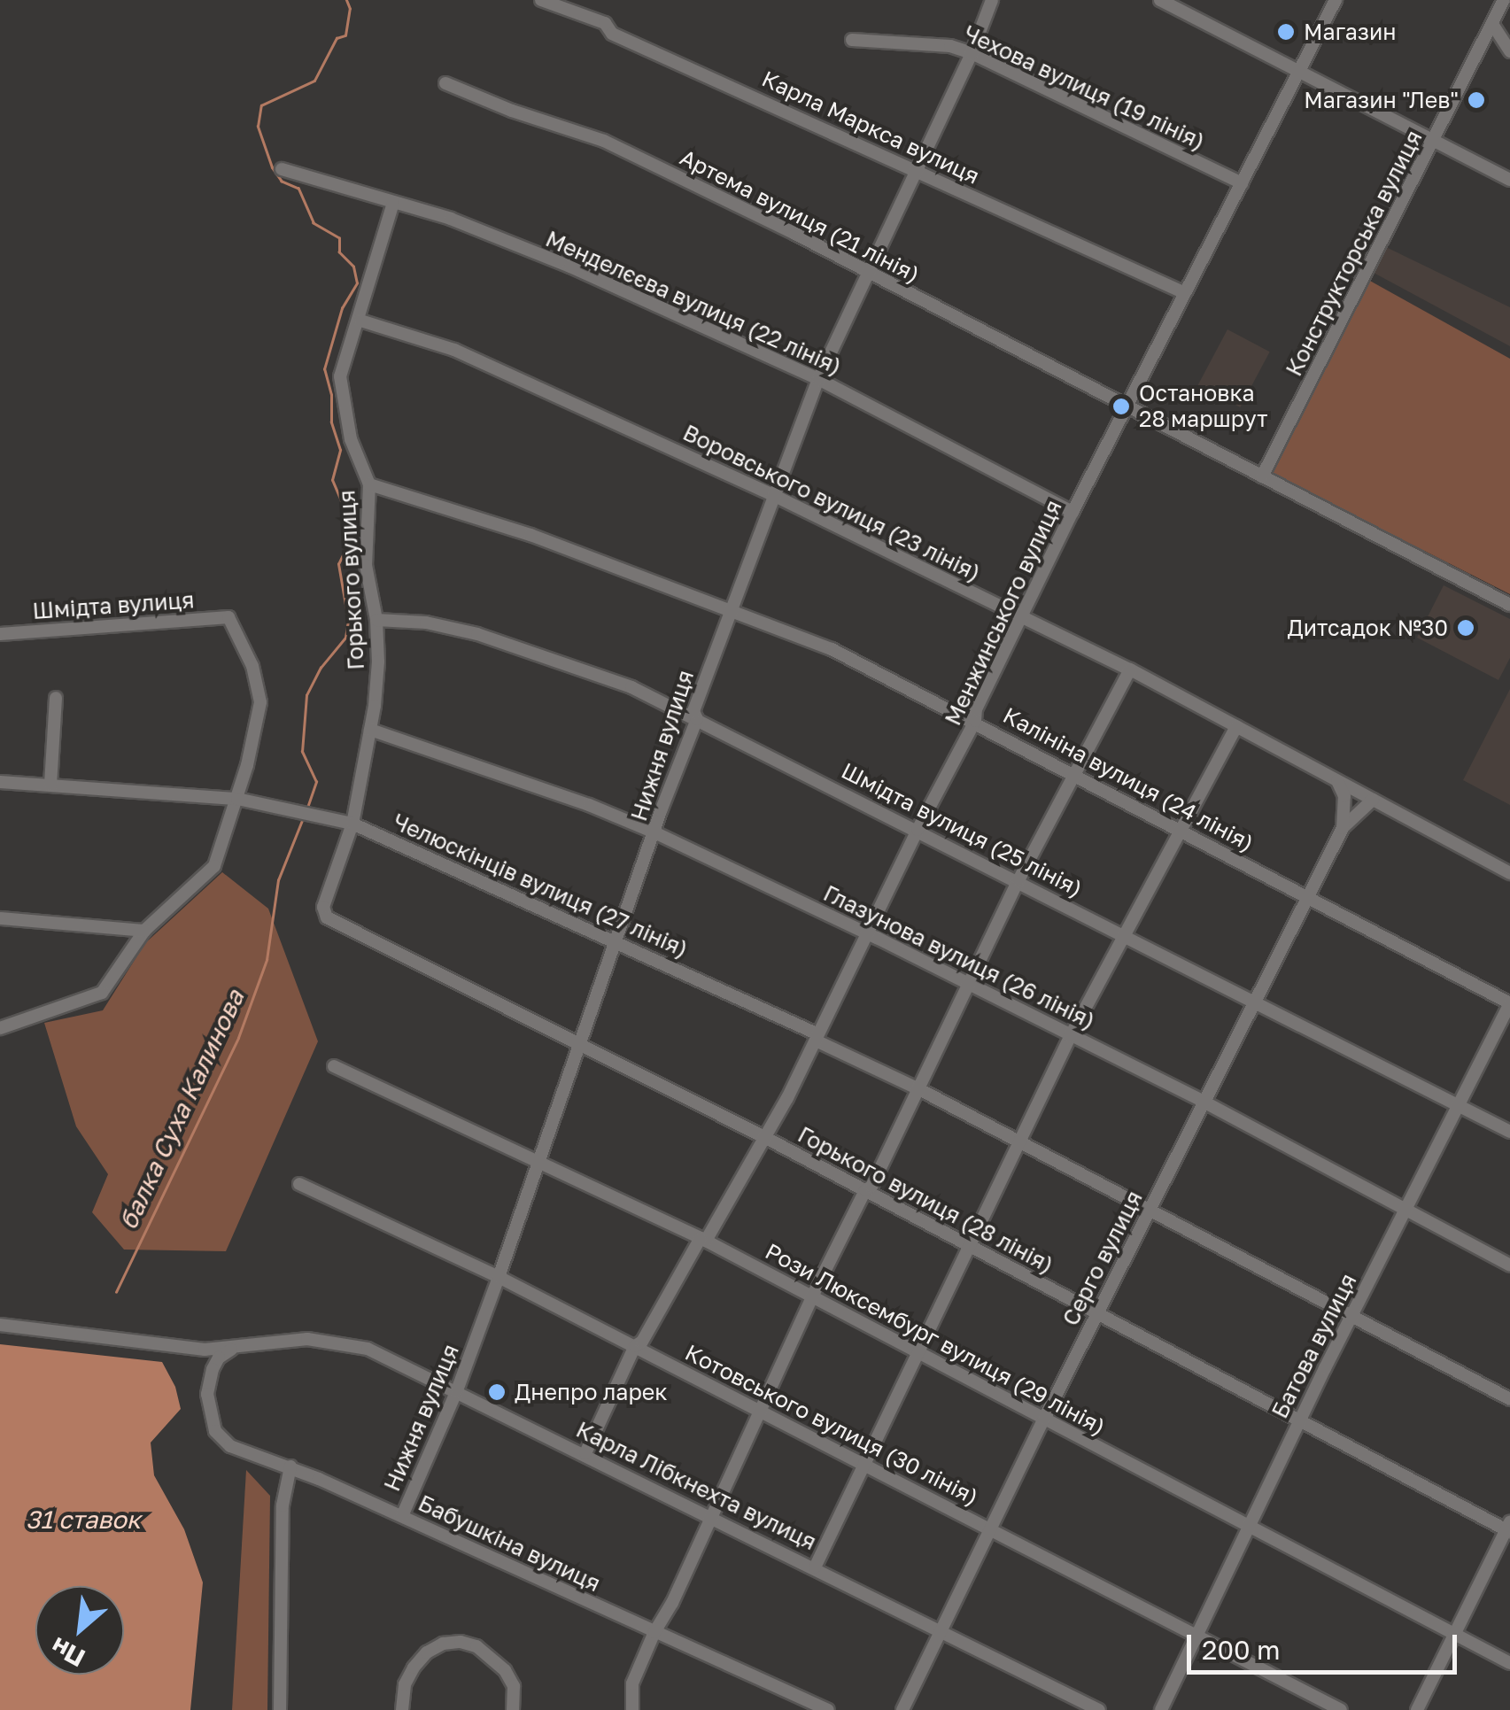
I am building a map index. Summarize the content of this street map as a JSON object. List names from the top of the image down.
{
  "streets": {
    "street": [
      "Чехова вулиця (19 лiнiя)",
      "Карла Маркса вулиця",
      "Артема вулиця (21 лiнiя)",
      "Конструкторська вулиця",
      "Менделєєва вулиця (22 лiнiя)",
      "Воровського вулиця (23 лiнiя)",
      "Горького вулиця",
      "Шмідта вулиця",
      "Менжинського вулиця",
      "Нижня вулиця",
      "Калініна вулиця (24 лiнiя)",
      "Шмідта вулиця (25 лiнiя)",
      "Челюскінців вулиця (27 лiнiя)",
      "Глазунова вулиця (26 лiнiя)",
      "Горького вулиця (28 лiнiя)",
      "Серго вулиця",
      "Рози Люксембург вулиця (29 лiнiя)",
      "Батова вулиця",
      "Котовського вулиця (30 лiнiя)",
      "Карла Лібкнехта вулиця",
      "Бабушкіна вулиця"
    ]
  },
  "crossings": [
    ["Чехова вулиця (19 лiнiя)", "Менжинського вулиця"],
    ["Чехова вулиця (19 лiнiя)", "Нижня вулиця"],
    ["Карла Маркса вулиця", "Менжинського вулиця"],
    ["Карла Маркса вулиця", "Нижня вулиця"],
    ["Артема вулиця (21 лiнiя)", "Конструкторська вулиця"],
    ["Артема вулиця (21 лiнiя)", "Менжинського вулиця"],
    ["Артема вулиця (21 лiнiя)", "Нижня вулиця"],
    ["Менделєєва вулиця (22 лiнiя)", "Горького вулиця"],
    ["Менделєєва вулиця (22 лiнiя)", "Менжинського вулиця"],
    ["Менделєєва вулиця (22 лiнiя)", "Нижня вулиця"],
    ["Воровського вулиця (23 лiнiя)", "Горького вулиця"],
    ["Воровського вулиця (23 лiнiя)", "Менжинського вулиця"],
    ["Воровського вулиця (23 лiнiя)", "Нижня вулиця"],
    ["Воровського вулиця (23 лiнiя)", "Серго вулиця"],
    ["Горького вулиця", "Калініна вулиця (24 лiнiя)"],
    ["Горького вулиця", "Шмідта вулиця (25 лiнiя)"],
    ["Горького вулиця", "Челюскінців вулиця (27 лiнiя)"],
    ["Горького вулиця", "Глазунова вулиця (26 лiнiя)"],
    ["Горького вулиця", "Горького вулиця (28 лiнiя)"],
    ["Шмідта вулиця", "Челюскінців вулиця (27 лiнiя)"],
    ["Менжинського вулиця", "Калініна вулиця (24 лiнiя)"],
    ["Менжинського вулиця", "Шмідта вулиця (25 лiнiя)"],
    ["Менжинського вулиця", "Челюскінців вулиця (27 лiнiя)"],
    ["Менжинського вулиця", "Глазунова вулиця (26 лiнiя)"],
    ["Менжинського вулиця", "Горького вулиця (28 лiнiя)"],
    ["Менжинського вулиця", "Рози Люксембург вулиця (29 лiнiя)"],
    ["Менжинського вулиця", "Котовського вулиця (30 лiнiя)"],
    ["Менжинського вулиця", "Карла Лібкнехта вулиця"],
    ["Нижня вулиця", "Калініна вулиця (24 лiнiя)"],
    ["Нижня вулиця", "Шмідта вулиця (25 лiнiя)"],
    ["Нижня вулиця", "Челюскінців вулиця (27 лiнiя)"],
    ["Нижня вулиця", "Глазунова вулиця (26 лiнiя)"],
    ["Нижня вулиця", "Горького вулиця (28 лiнiя)"],
    ["Нижня вулиця", "Рози Люксембург вулиця (29 лiнiя)"],
    ["Нижня вулиця", "Котовського вулиця (30 лiнiя)"],
    ["Нижня вулиця", "Карла Лібкнехта вулиця"],
    ["Нижня вулиця", "Бабушкіна вулиця"],
    ["Калініна вулиця (24 лiнiя)", "Серго вулиця"],
    ["Калініна вулиця (24 лiнiя)", "Батова вулиця"],
    ["Шмідта вулиця (25 лiнiя)", "Серго вулиця"],
    ["Шмідта вулиця (25 лiнiя)", "Батова вулиця"],
    ["Челюскінців вулиця (27 лiнiя)", "Серго вулиця"],
    ["Челюскінців вулиця (27 лiнiя)", "Батова вулиця"],
    ["Глазунова вулиця (26 лiнiя)", "Серго вулиця"],
    ["Глазунова вулиця (26 лiнiя)", "Батова вулиця"],
    ["Горького вулиця (28 лiнiя)", "Серго вулиця"],
    ["Горького вулиця (28 лiнiя)", "Батова вулиця"],
    ["Серго вулиця", "Рози Люксембург вулиця (29 лiнiя)"],
    ["Серго вулиця", "Котовського вулиця (30 лiнiя)"],
    ["Серго вулиця", "Карла Лібкнехта вулиця"],
    ["Рози Люксембург вулиця (29 лiнiя)", "Батова вулиця"],
    ["Батова вулиця", "Котовського вулиця (30 лiнiя)"],
    ["Карла Лібкнехта вулиця", "Бабушкіна вулиця"]
  ],
  "water": ["балка Суха Калинова", "31 ставок"],
  "places": [
    "Магазин",
    "Магазин \"Лев\"",
    "Остановка 28 маршрут",
    "Дитсадок №30",
    "Днепро ларек"
  ],
  "scale_bar": "200 m",
  "north": "bottom left"
}
